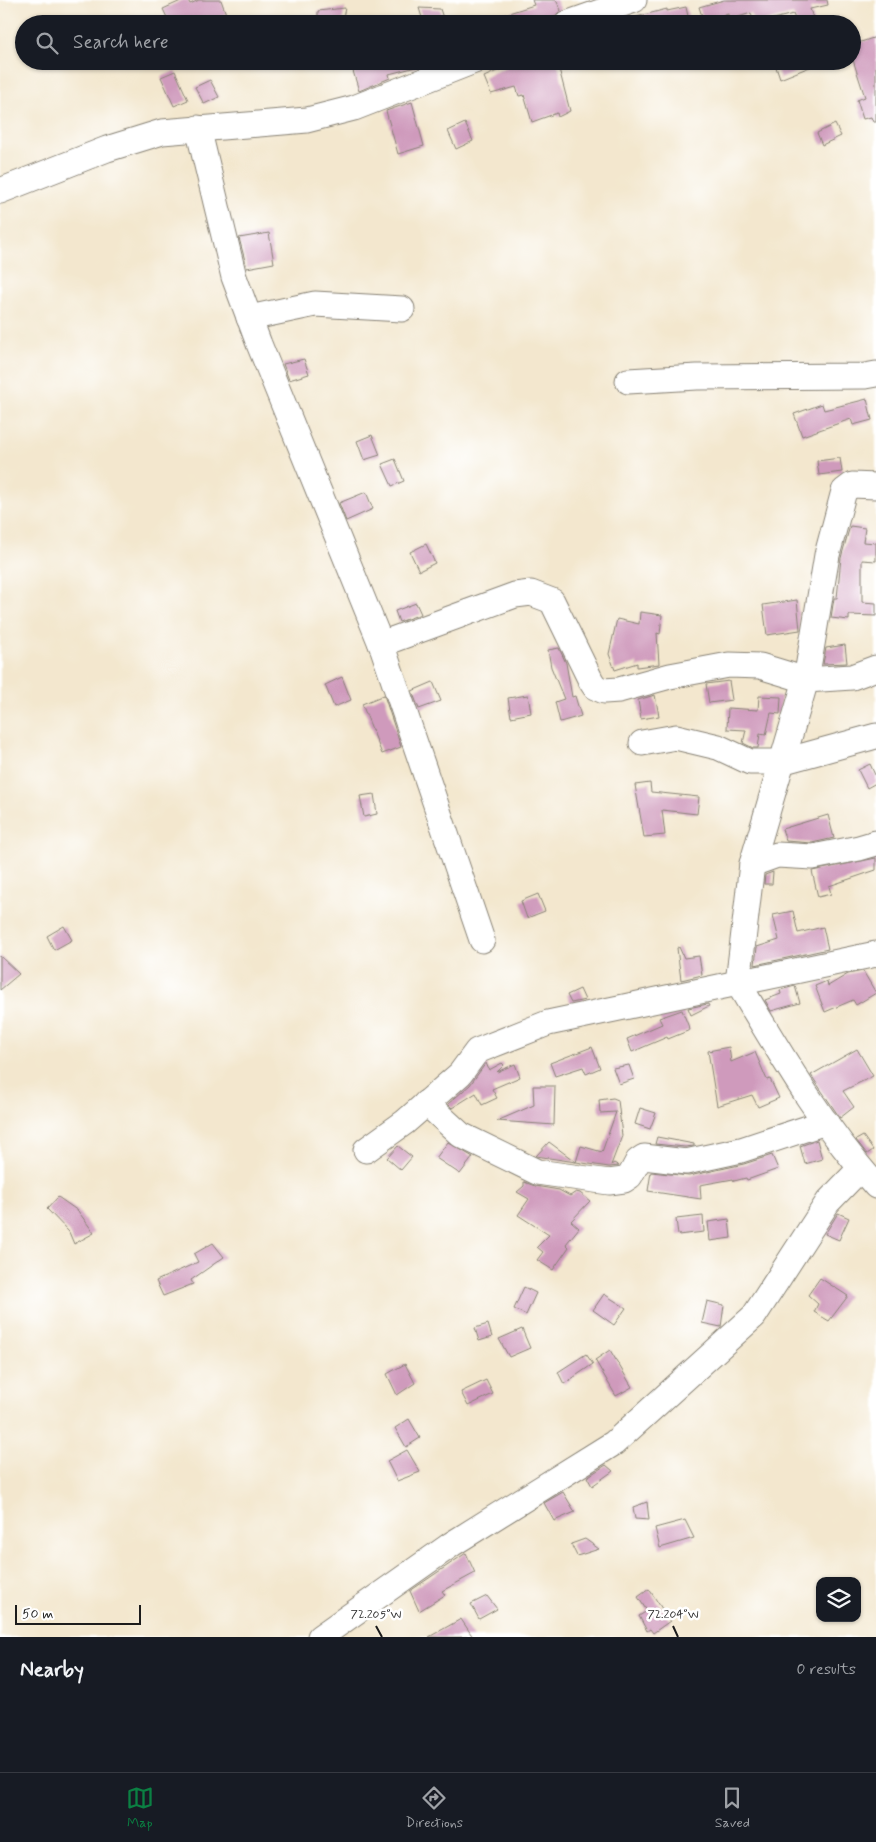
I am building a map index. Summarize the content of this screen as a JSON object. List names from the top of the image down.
{
  "scale_bar": "50 m",
  "page": {
    "search": "Search here",
    "scale": "50 m",
    "heading": ["Nearby", "0 results"],
    "nav": ["Map", "Directions", "Saved"]
  },
  "coordinates": ["72.205°W", "72.204°W"]
}
